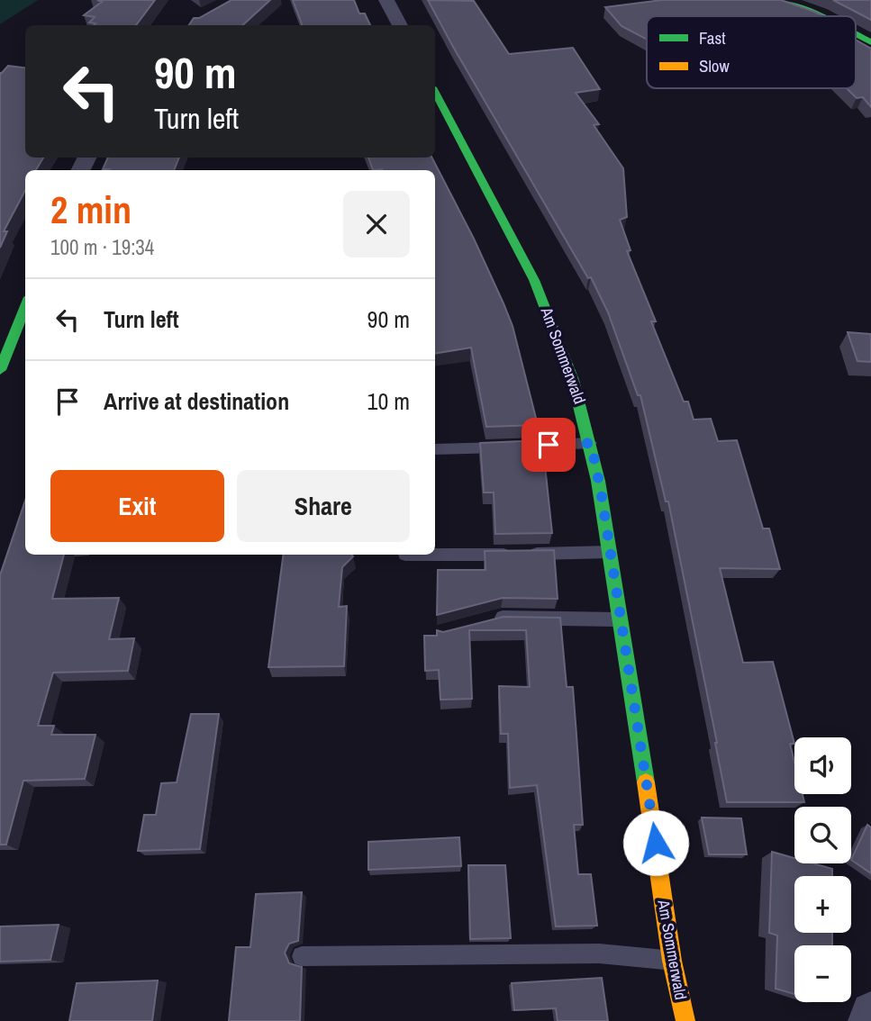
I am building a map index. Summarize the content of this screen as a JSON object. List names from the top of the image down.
{
  "streets": {
    "street": ["Am Sommerwald"]
  },
  "legend": ["Fast", "Slow"],
  "page": {
    "turn": ["90 m", "Turn left"],
    "heading": ["2 min", "100 m · 19:34"],
    "list": [
      {
        "name": "Turn left",
        "value": "90 m"
      },
      {
        "name": "Arrive at destination",
        "value": "10 m"
      }
    ],
    "buttons": ["Exit", "Share"],
    "map_buttons": ["+", "−"]
  }
}
